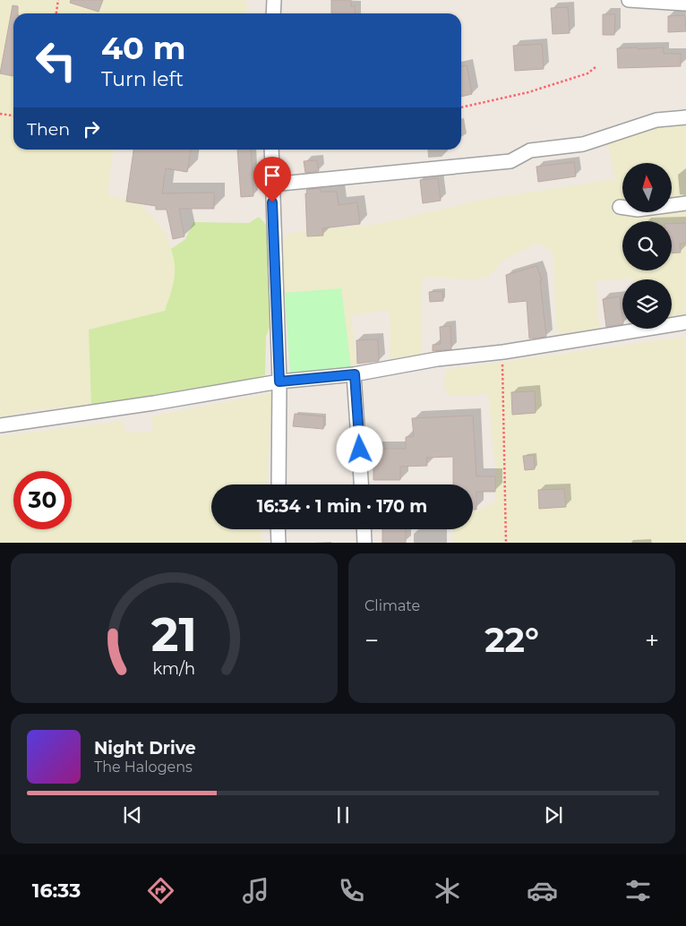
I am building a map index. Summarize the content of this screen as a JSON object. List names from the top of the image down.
{
  "north": "top",
  "page": {
    "turn": ["40 m", "Turn left"],
    "then": "Then",
    "limit": "30",
    "trip": "16:34 · 1 min · 170 m",
    "tile": "Climate",
    "heat": ["−", "22°", "+"],
    "song": ["Night Drive", "The Halogens"],
    "tabs": "16:33",
    "gauge": ["21", "km/h"]
  }
}
